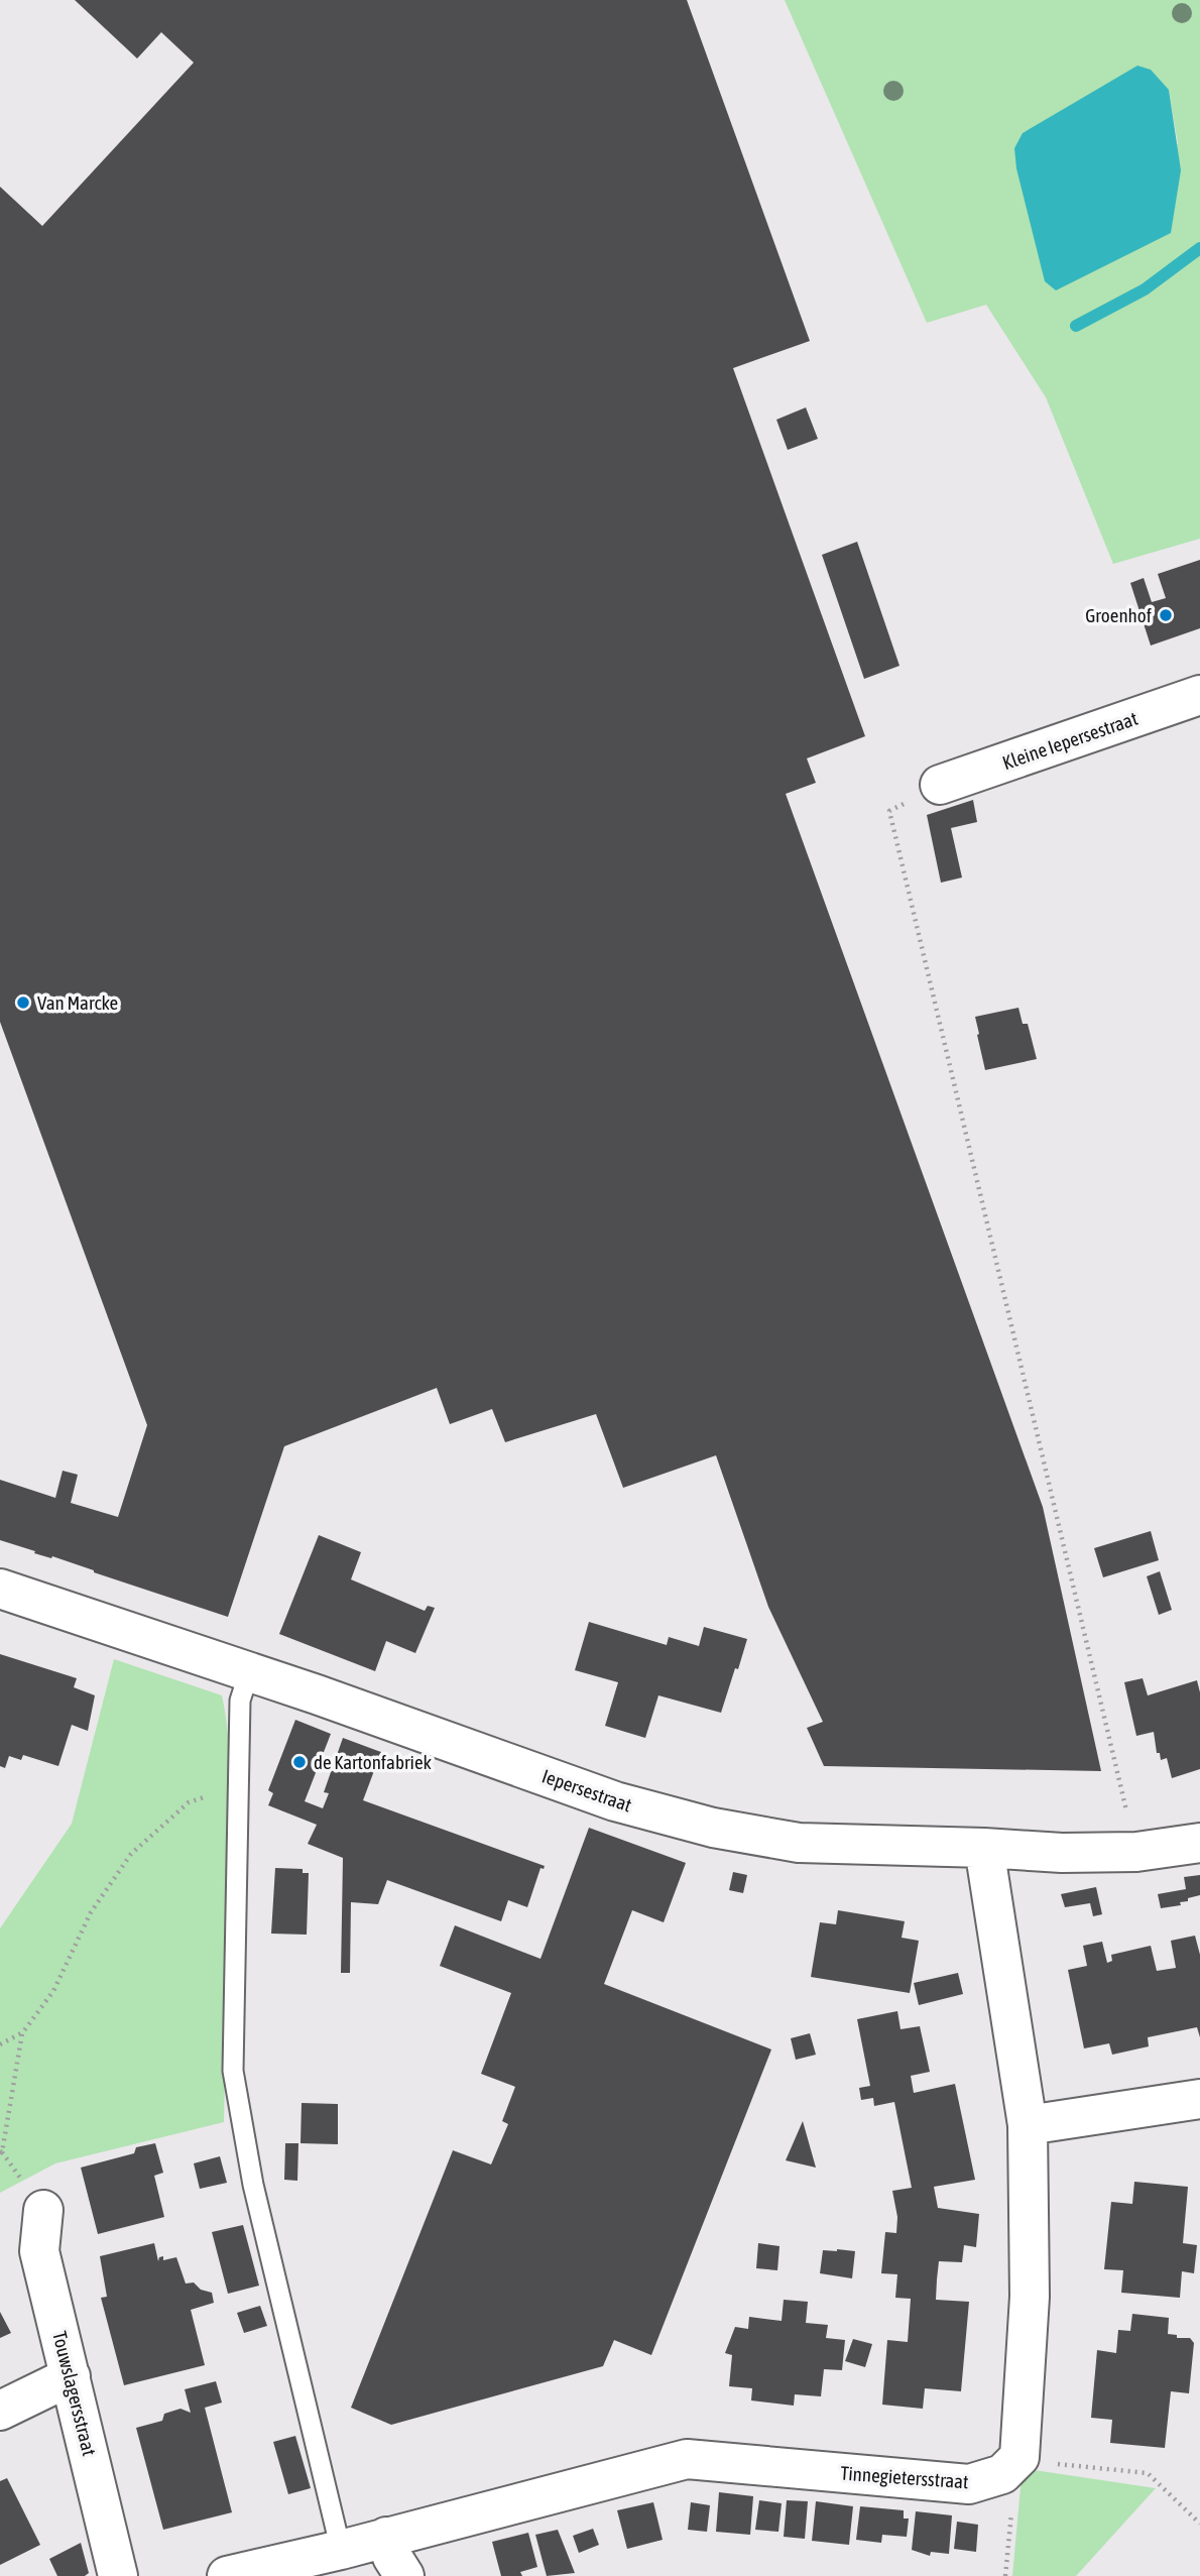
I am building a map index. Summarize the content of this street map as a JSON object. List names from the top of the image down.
{
  "streets": {
    "street": [
      "Kleine Iepersestraat",
      "Iepersestraat",
      "Touwslagersstraat",
      "Tinnegietersstraat"
    ]
  },
  "places": ["Groenhof", "Van Marcke", "de Kartonfabriek"]
}
